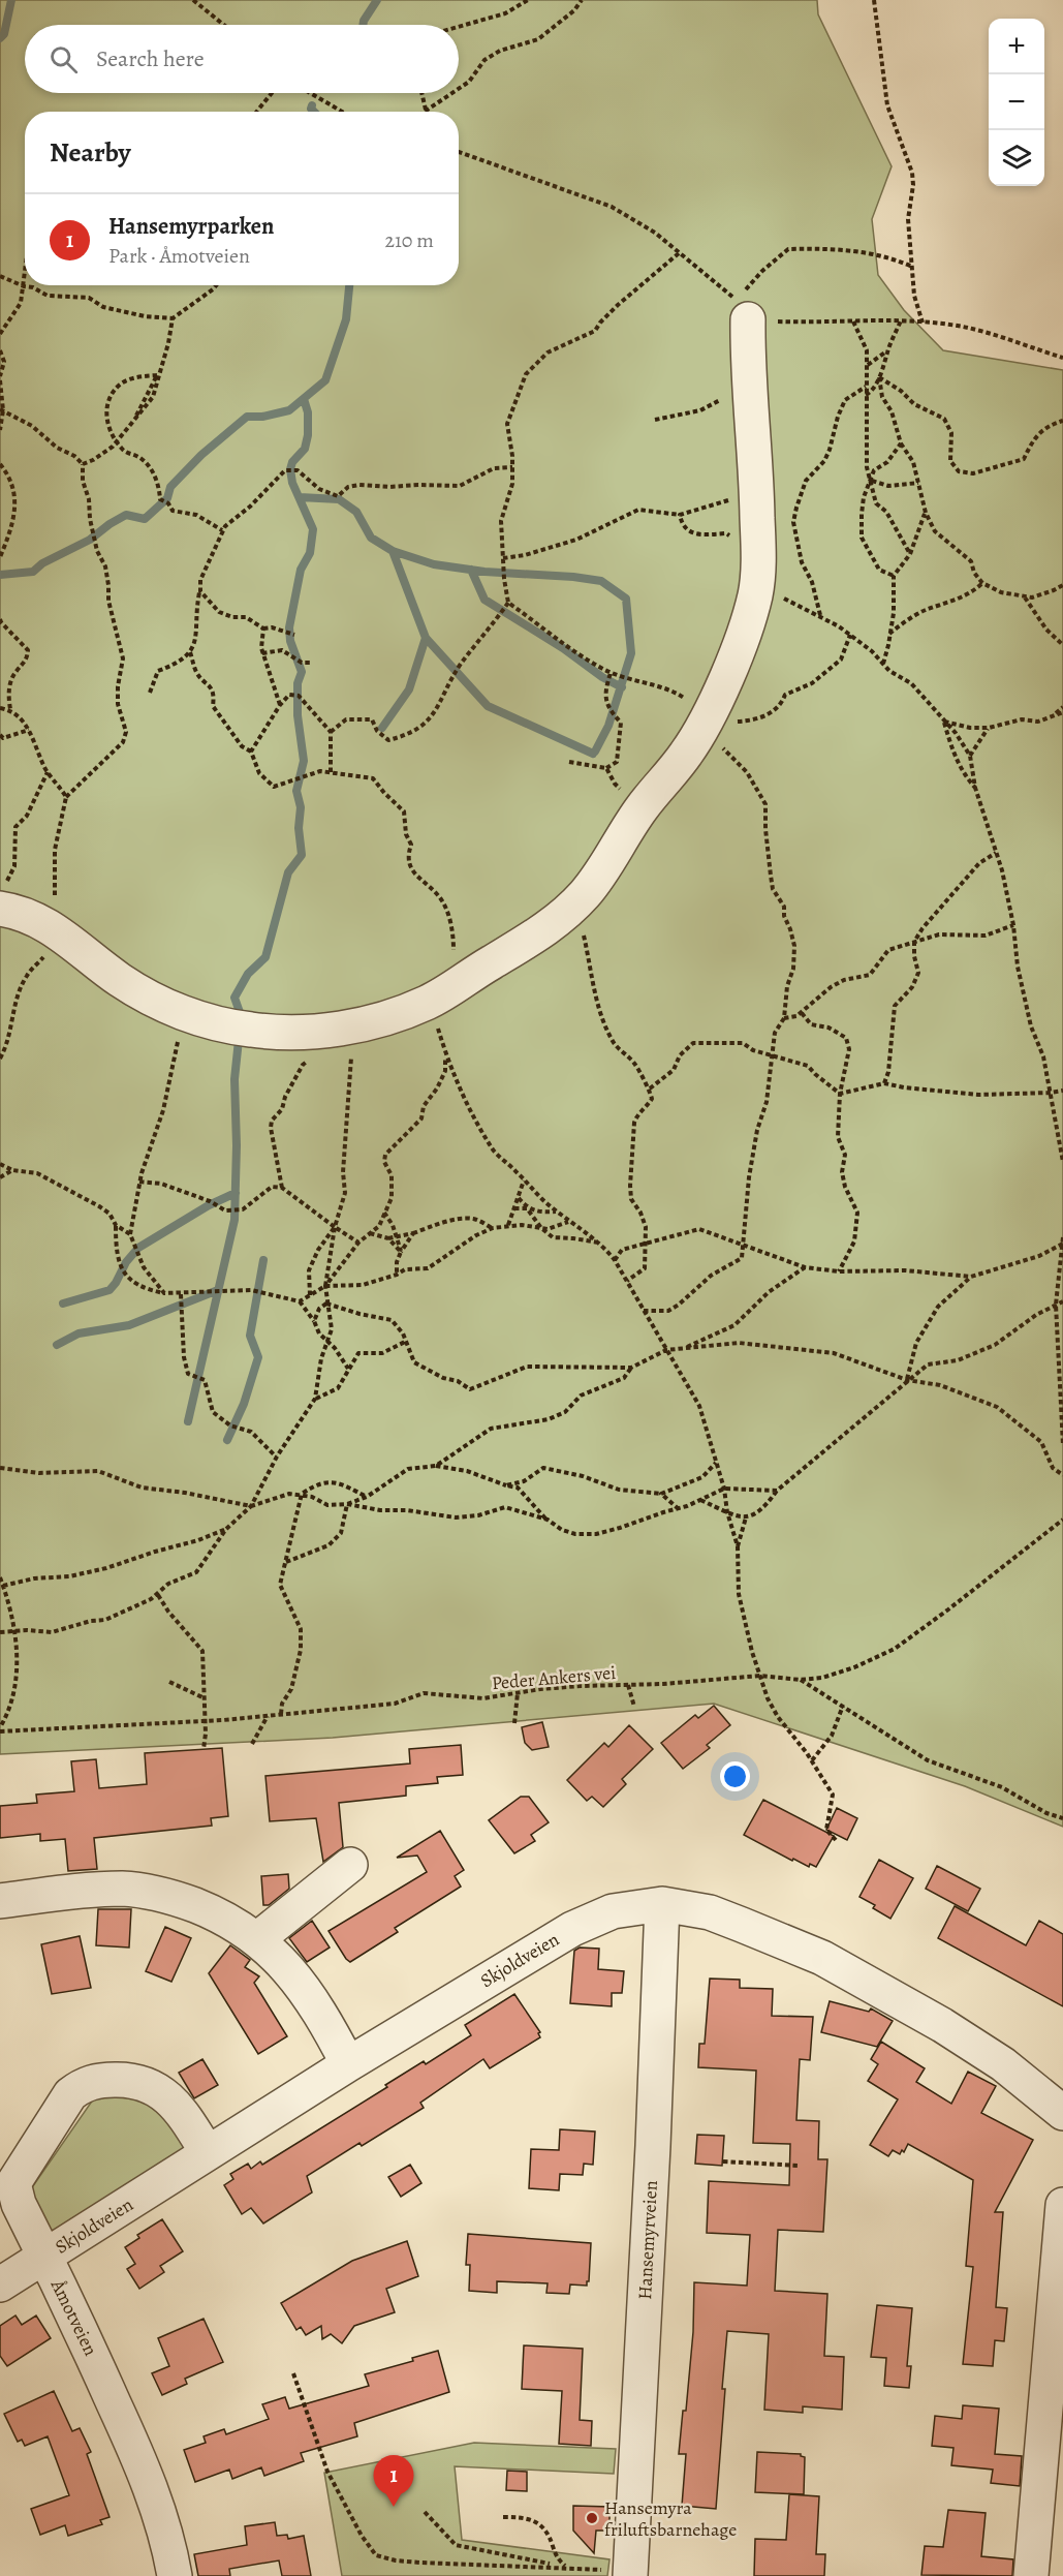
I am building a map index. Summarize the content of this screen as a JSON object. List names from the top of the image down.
{
  "streets": {
    "street": ["Skjoldveien", "Hansemyrveien", "Åmotveien"],
    "path": ["Peder Ankers vei"]
  },
  "crossings": [
    ["Skjoldveien", "Hansemyrveien"],
    ["Skjoldveien", "Åmotveien"]
  ],
  "places": ["Hansemyra friluftsbarnehage"],
  "page": {
    "map_buttons": ["+", "−"],
    "search": "Search here",
    "heading": "Nearby",
    "list": [
      {
        "mark": "1",
        "name": "Hansemyrparken",
        "note": "Park · Åmotveien",
        "value": "210 m"
      }
    ],
    "pins": "1"
  }
}
